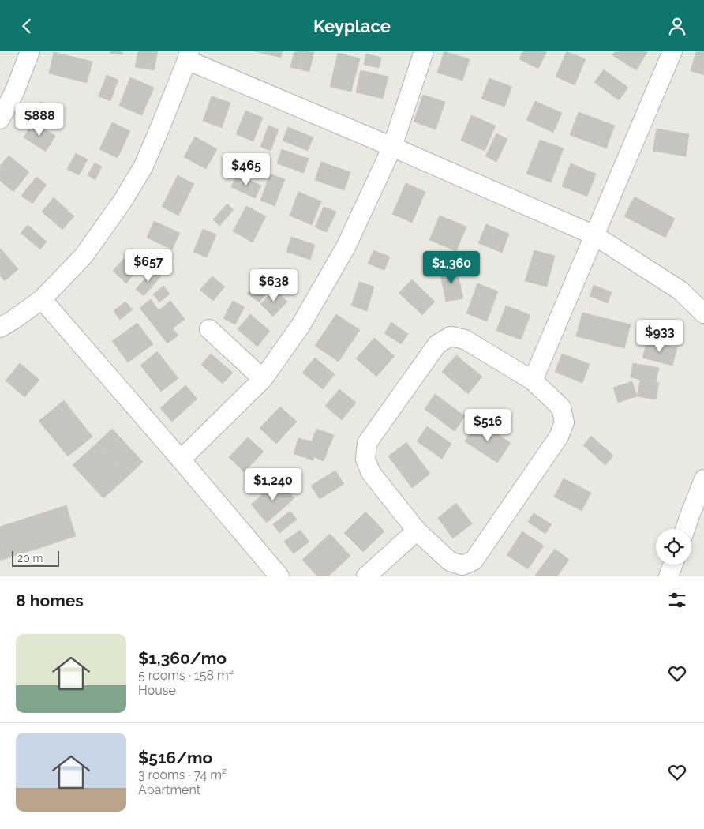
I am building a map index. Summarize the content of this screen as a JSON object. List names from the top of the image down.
{
  "scale_bar": "20 m",
  "page": {
    "header": "Keyplace",
    "price": [
      "$888",
      "$465",
      "$657",
      "$1,360",
      "$638",
      "$933",
      "$516",
      "$1,240"
    ],
    "scale": "20 m",
    "heading": "8 homes",
    "list": [
      {
        "name": "$1,360/mo",
        "note": "5 rooms · 158 m² · House"
      },
      {
        "name": "$516/mo",
        "note": "3 rooms · 74 m² · Apartment"
      }
    ]
  }
}
